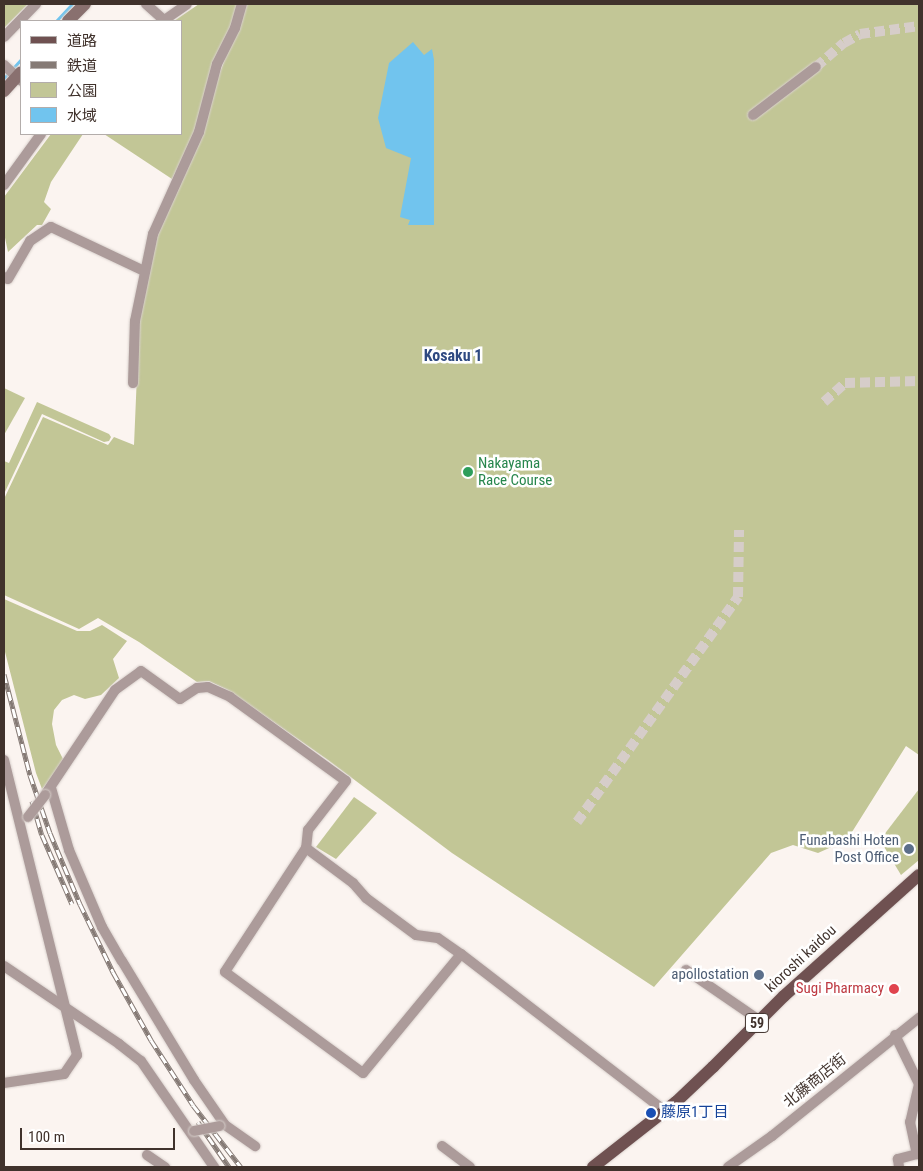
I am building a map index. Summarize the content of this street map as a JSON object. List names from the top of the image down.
{
  "streets": {
    "main road": ["kioroshi kaidou", "59"],
    "street": ["北藤商店街"]
  },
  "districts": ["Kosaku 1"],
  "places": [
    "Nakayama Race Course",
    "Funabashi Hoten Post Office",
    "apollostation",
    "Sugi Pharmacy",
    "藤原1丁目"
  ],
  "legend": [
    "道路",
    "鉄道",
    "公園",
    "水域"
  ],
  "scale_bar": "100 m"
}
